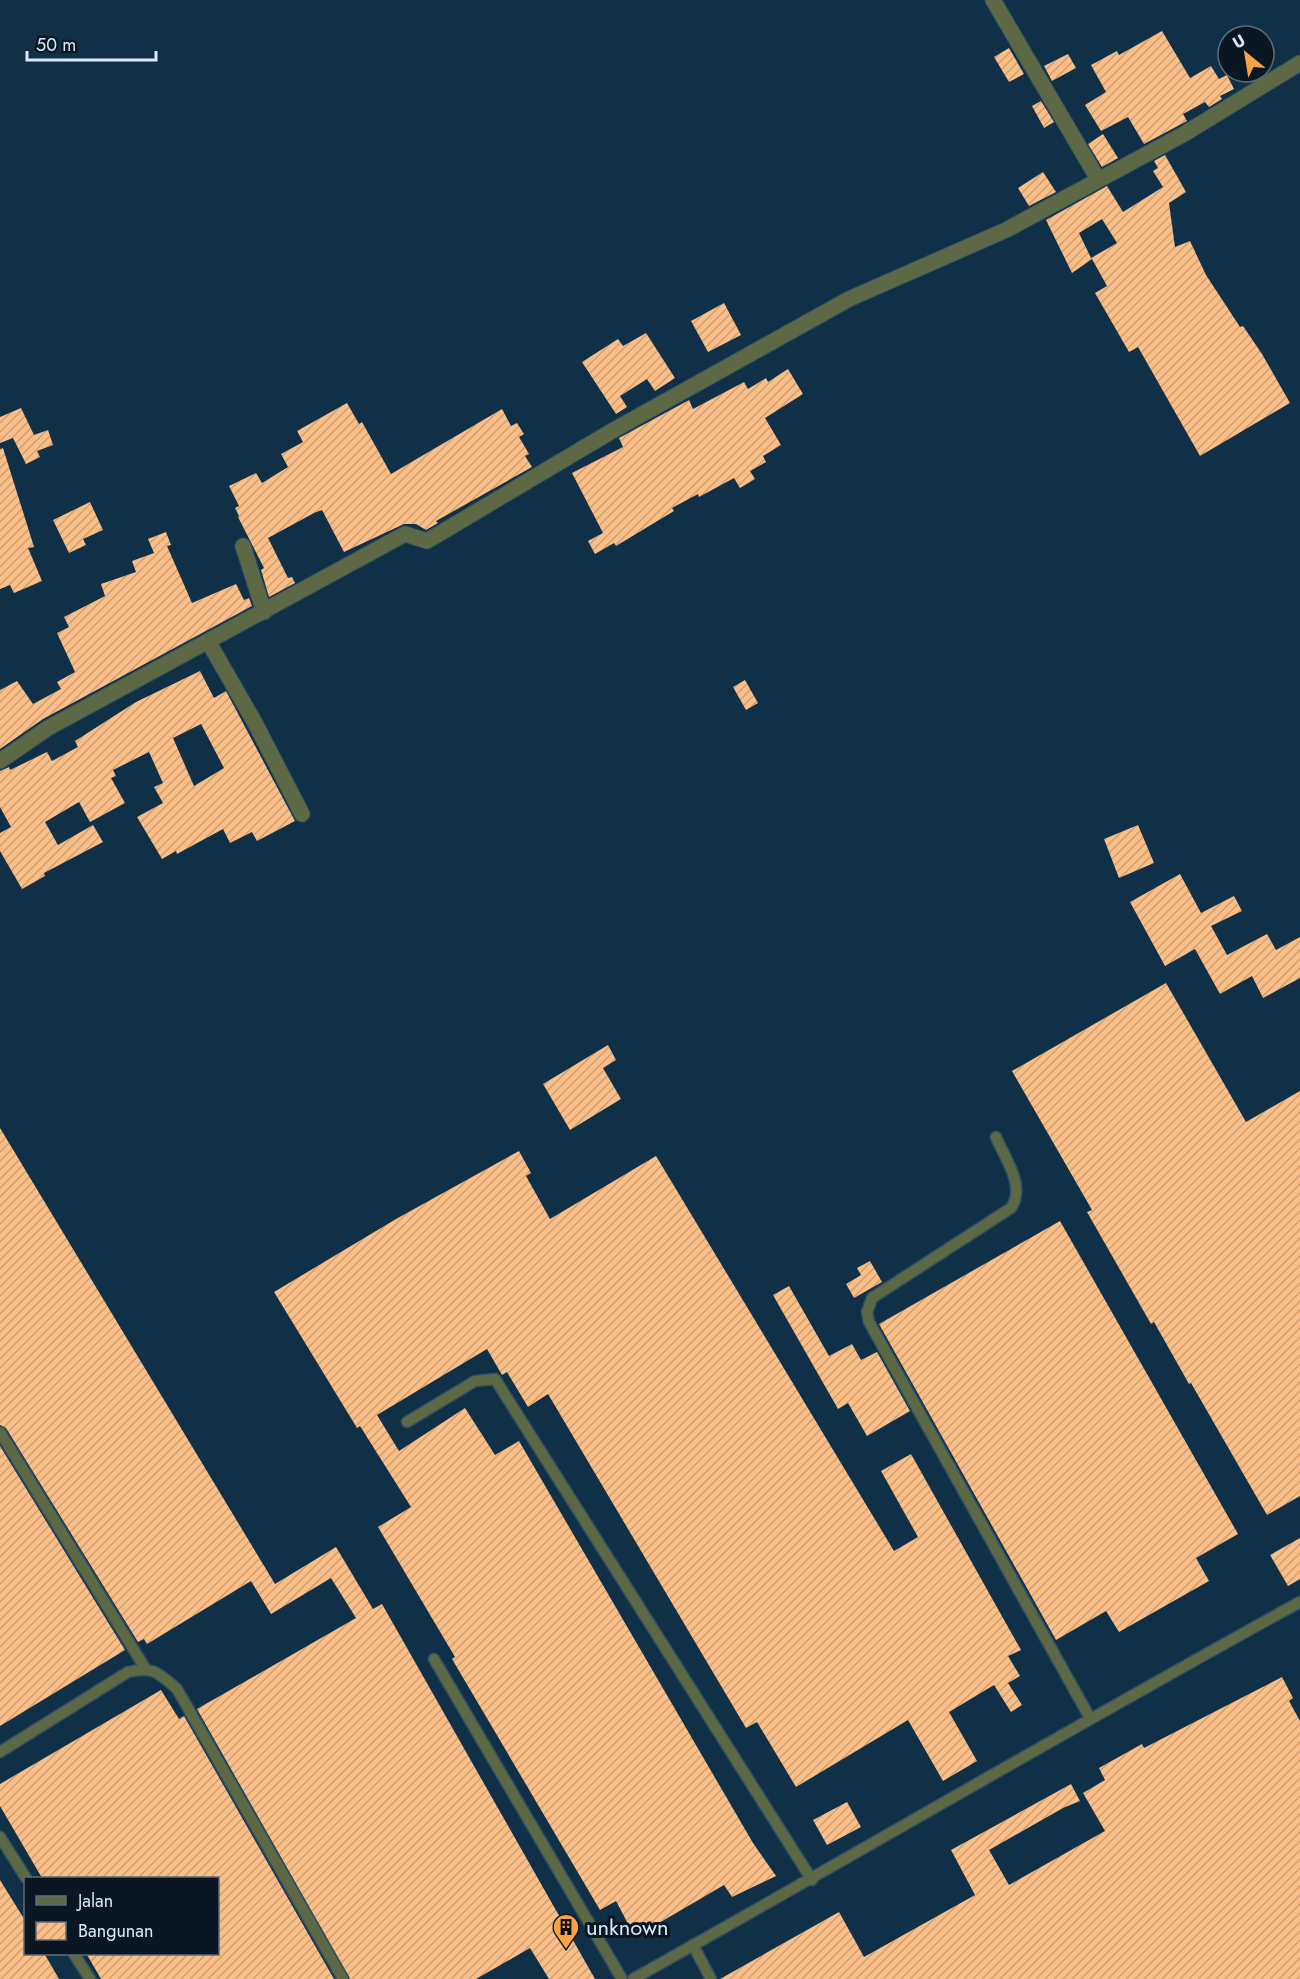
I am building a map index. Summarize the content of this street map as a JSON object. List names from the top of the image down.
{
  "places": {
    "building": ["unknown"]
  },
  "legend": ["Jalan", "Bangunan"],
  "scale_bar": "50 m",
  "north": "top left"
}
